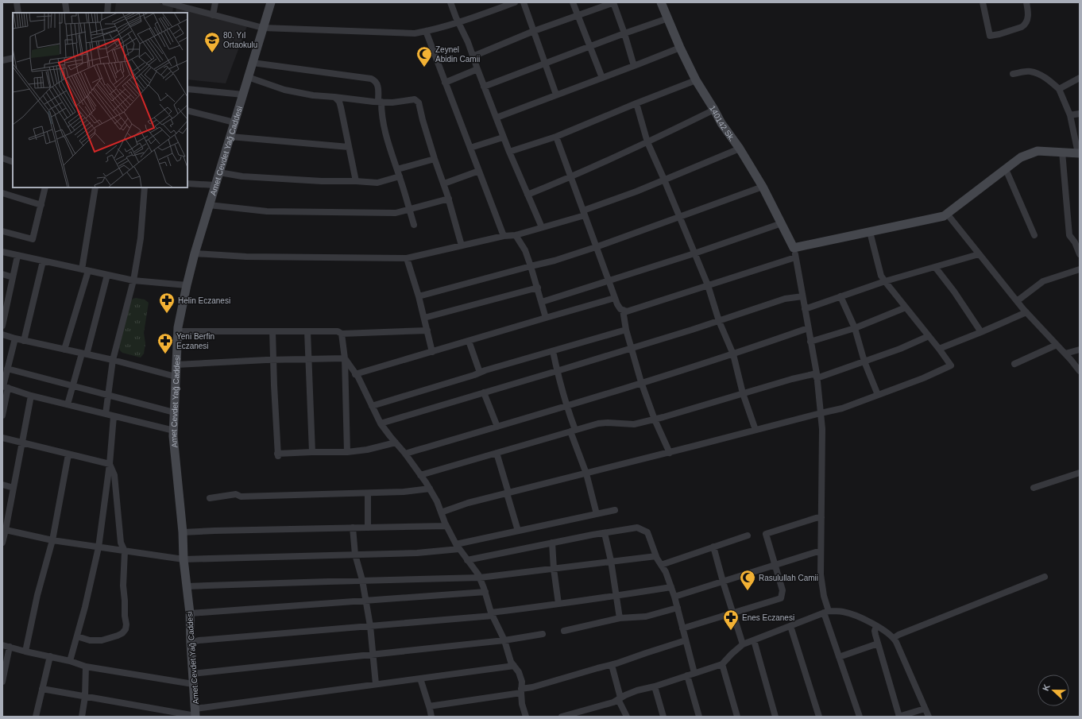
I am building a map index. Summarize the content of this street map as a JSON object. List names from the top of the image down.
{
  "streets": {
    "street": ["140142 Sk.", "Amet Cevdet Yağ Caddesi"]
  },
  "places": {
    "school or university": ["80. Yıl Ortaokulu"],
    "mosque": ["Zeynel Abidin Camii", "Rasulullah Camii"],
    "pharmacy": ["Helin Eczanesi", "Yeni Berfin Eczanesi", "Enes Eczanesi"]
  },
  "north": "left"
}
